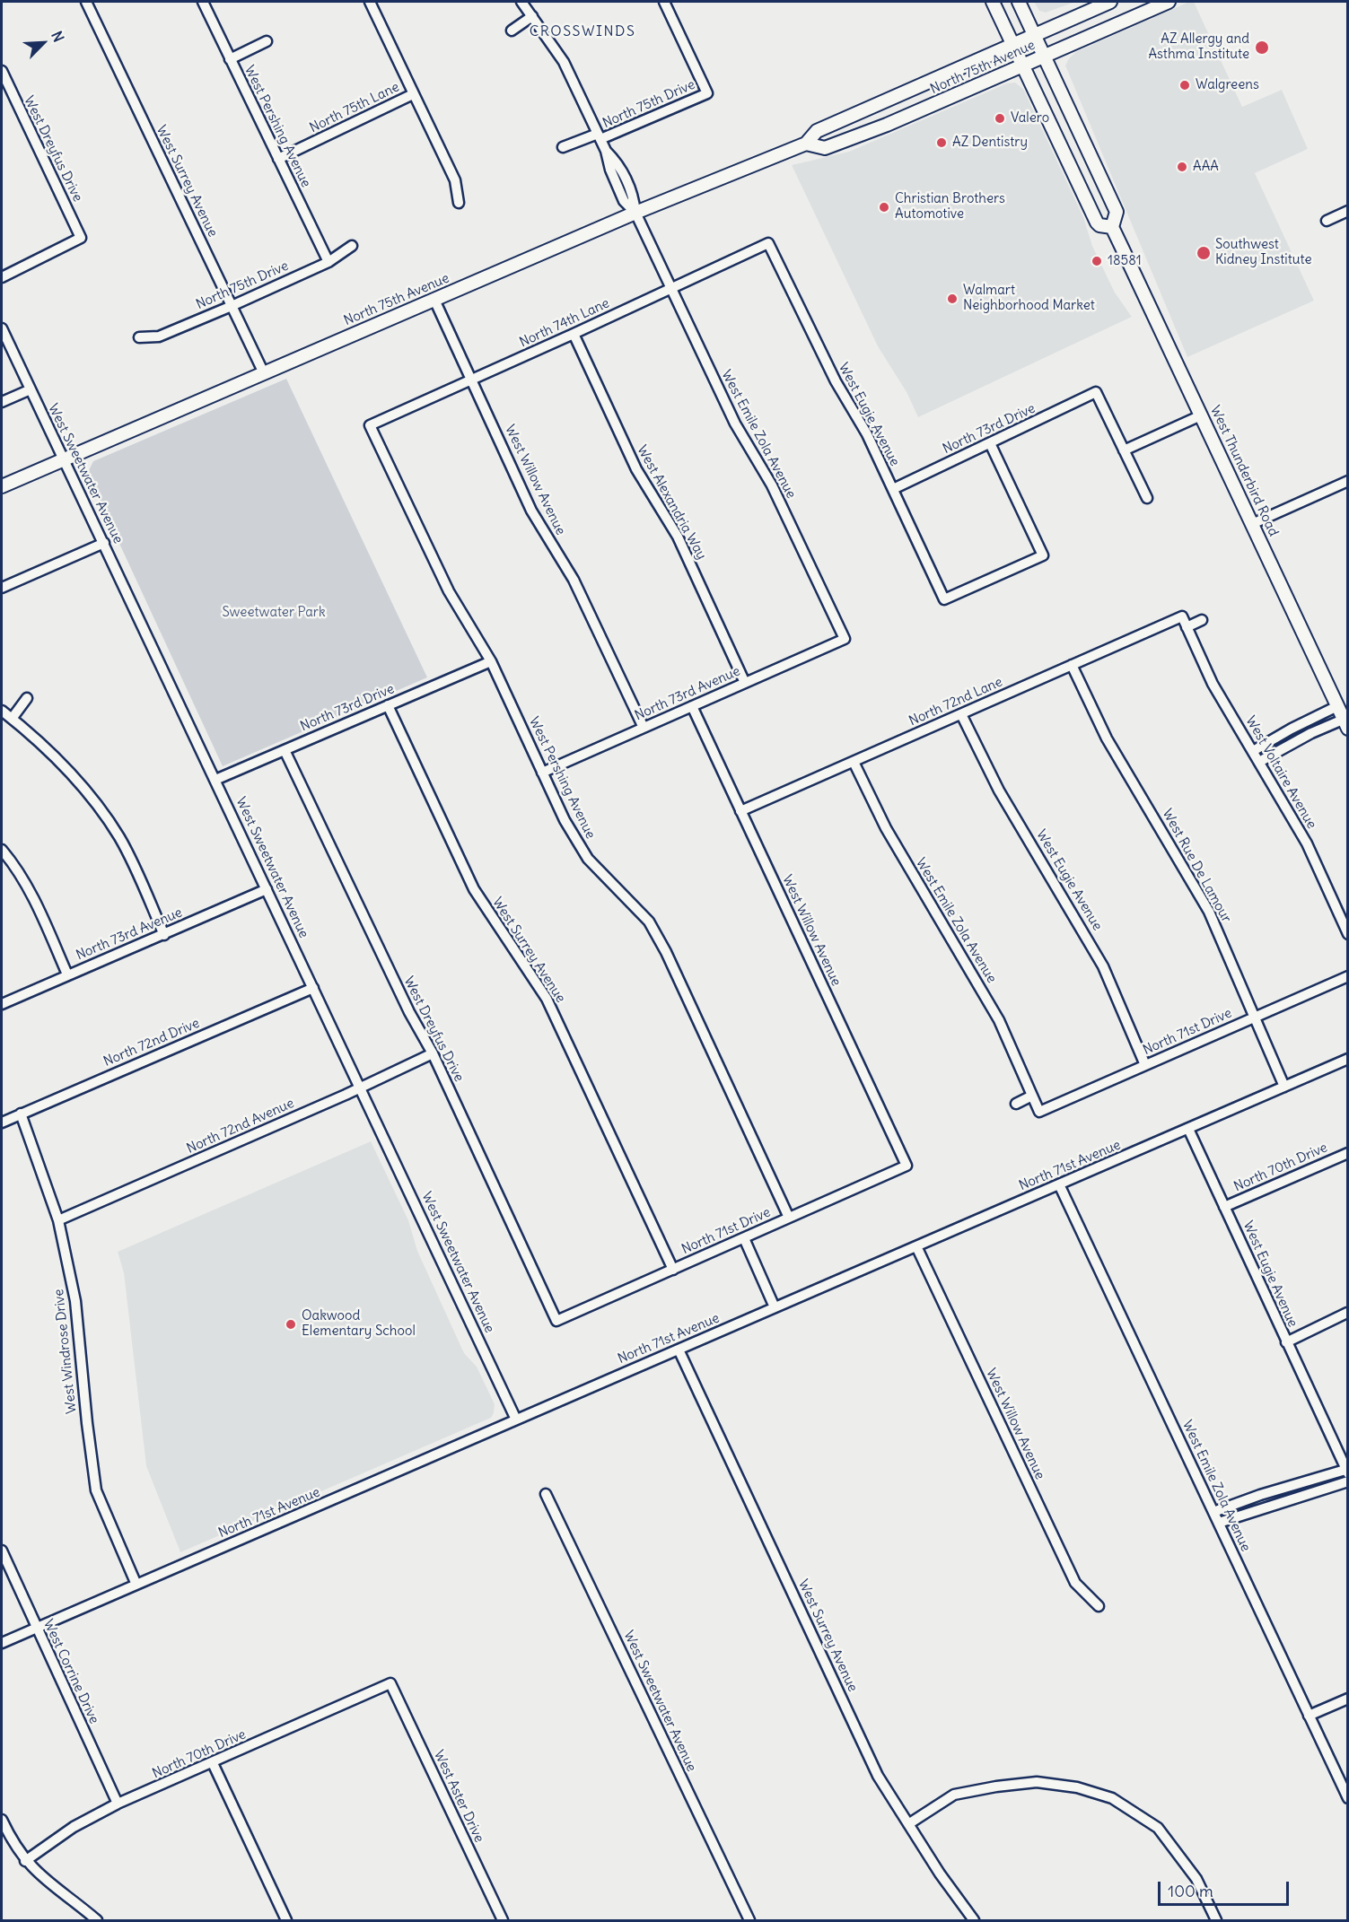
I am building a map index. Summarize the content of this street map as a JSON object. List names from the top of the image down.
{
  "streets": {
    "main road": ["North 75th Avenue", "West Thunderbird Road"],
    "street": [
      "North 75th Drive",
      "North 75th Lane",
      "West Pershing Avenue",
      "West Dreyfus Drive",
      "West Surrey Avenue",
      "North 74th Lane",
      "West Eugie Avenue",
      "North 73rd Drive",
      "West Emile Zola Avenue",
      "West Sweetwater Avenue",
      "West Willow Avenue",
      "West Alexandria Way",
      "North 73rd Avenue",
      "North 72nd Lane",
      "West Voltaire Avenue",
      "West Rue De Lamour",
      "North 71st Drive",
      "North 72nd Drive",
      "North 72nd Avenue",
      "North 71st Avenue",
      "North 70th Drive",
      "West Windrose Drive",
      "West Corrine Drive",
      "West Aster Drive"
    ]
  },
  "crossings": [
    ["North 75th Avenue", "West Surrey Avenue"],
    ["North 75th Avenue", "West Emile Zola Avenue"],
    ["North 75th Avenue", "West Thunderbird Road"],
    ["North 75th Avenue", "West Sweetwater Avenue"],
    ["North 75th Avenue", "West Willow Avenue"],
    ["North 75th Drive", "West Pershing Avenue"],
    ["North 75th Drive", "West Surrey Avenue"],
    ["North 75th Lane", "West Pershing Avenue"],
    ["West Pershing Avenue", "North 74th Lane"],
    ["West Pershing Avenue", "North 73rd Drive"],
    ["West Pershing Avenue", "North 73rd Avenue"],
    ["West Pershing Avenue", "North 71st Drive"],
    ["West Dreyfus Drive", "North 73rd Drive"],
    ["West Dreyfus Drive", "North 71st Drive"],
    ["West Dreyfus Drive", "North 72nd Avenue"],
    ["West Surrey Avenue", "North 73rd Drive"],
    ["West Surrey Avenue", "North 71st Drive"],
    ["West Surrey Avenue", "North 71st Avenue"],
    ["North 74th Lane", "West Eugie Avenue"],
    ["North 74th Lane", "West Emile Zola Avenue"],
    ["North 74th Lane", "West Willow Avenue"],
    ["North 74th Lane", "West Alexandria Way"],
    ["West Eugie Avenue", "North 73rd Drive"],
    ["West Eugie Avenue", "North 72nd Lane"],
    ["West Eugie Avenue", "North 71st Drive"],
    ["West Eugie Avenue", "North 71st Avenue"],
    ["West Eugie Avenue", "North 70th Drive"],
    ["North 73rd Drive", "West Sweetwater Avenue"],
    ["West Emile Zola Avenue", "North 73rd Avenue"],
    ["West Emile Zola Avenue", "North 72nd Lane"],
    ["West Emile Zola Avenue", "North 71st Drive"],
    ["West Emile Zola Avenue", "North 71st Avenue"],
    ["West Sweetwater Avenue", "North 73rd Avenue"],
    ["West Sweetwater Avenue", "North 72nd Drive"],
    ["West Sweetwater Avenue", "North 72nd Avenue"],
    ["West Sweetwater Avenue", "North 71st Avenue"],
    ["West Willow Avenue", "North 73rd Avenue"],
    ["West Willow Avenue", "North 72nd Lane"],
    ["West Willow Avenue", "North 71st Drive"],
    ["West Willow Avenue", "North 71st Avenue"],
    ["West Alexandria Way", "North 73rd Avenue"],
    ["North 72nd Lane", "West Voltaire Avenue"],
    ["North 72nd Lane", "West Rue De Lamour"],
    ["West Rue De Lamour", "North 71st Drive"],
    ["West Rue De Lamour", "North 71st Avenue"],
    ["North 72nd Drive", "West Windrose Drive"],
    ["North 72nd Avenue", "West Windrose Drive"],
    ["North 71st Avenue", "West Windrose Drive"],
    ["North 71st Avenue", "West Corrine Drive"],
    ["North 70th Drive", "West Corrine Drive"],
    ["North 70th Drive", "West Aster Drive"]
  ],
  "districts": ["CROSSWINDS"],
  "parks": ["Sweetwater Park"],
  "places": [
    "AZ Allergy and Asthma Institute",
    "Walgreens",
    "Valero",
    "AZ Dentistry",
    "AAA",
    "Christian Brothers Automotive",
    "Southwest Kidney Institute",
    "18581",
    "Walmart Neighborhood Market",
    "Oakwood Elementary School"
  ],
  "scale_bar": "100 m",
  "north": "top right"
}
